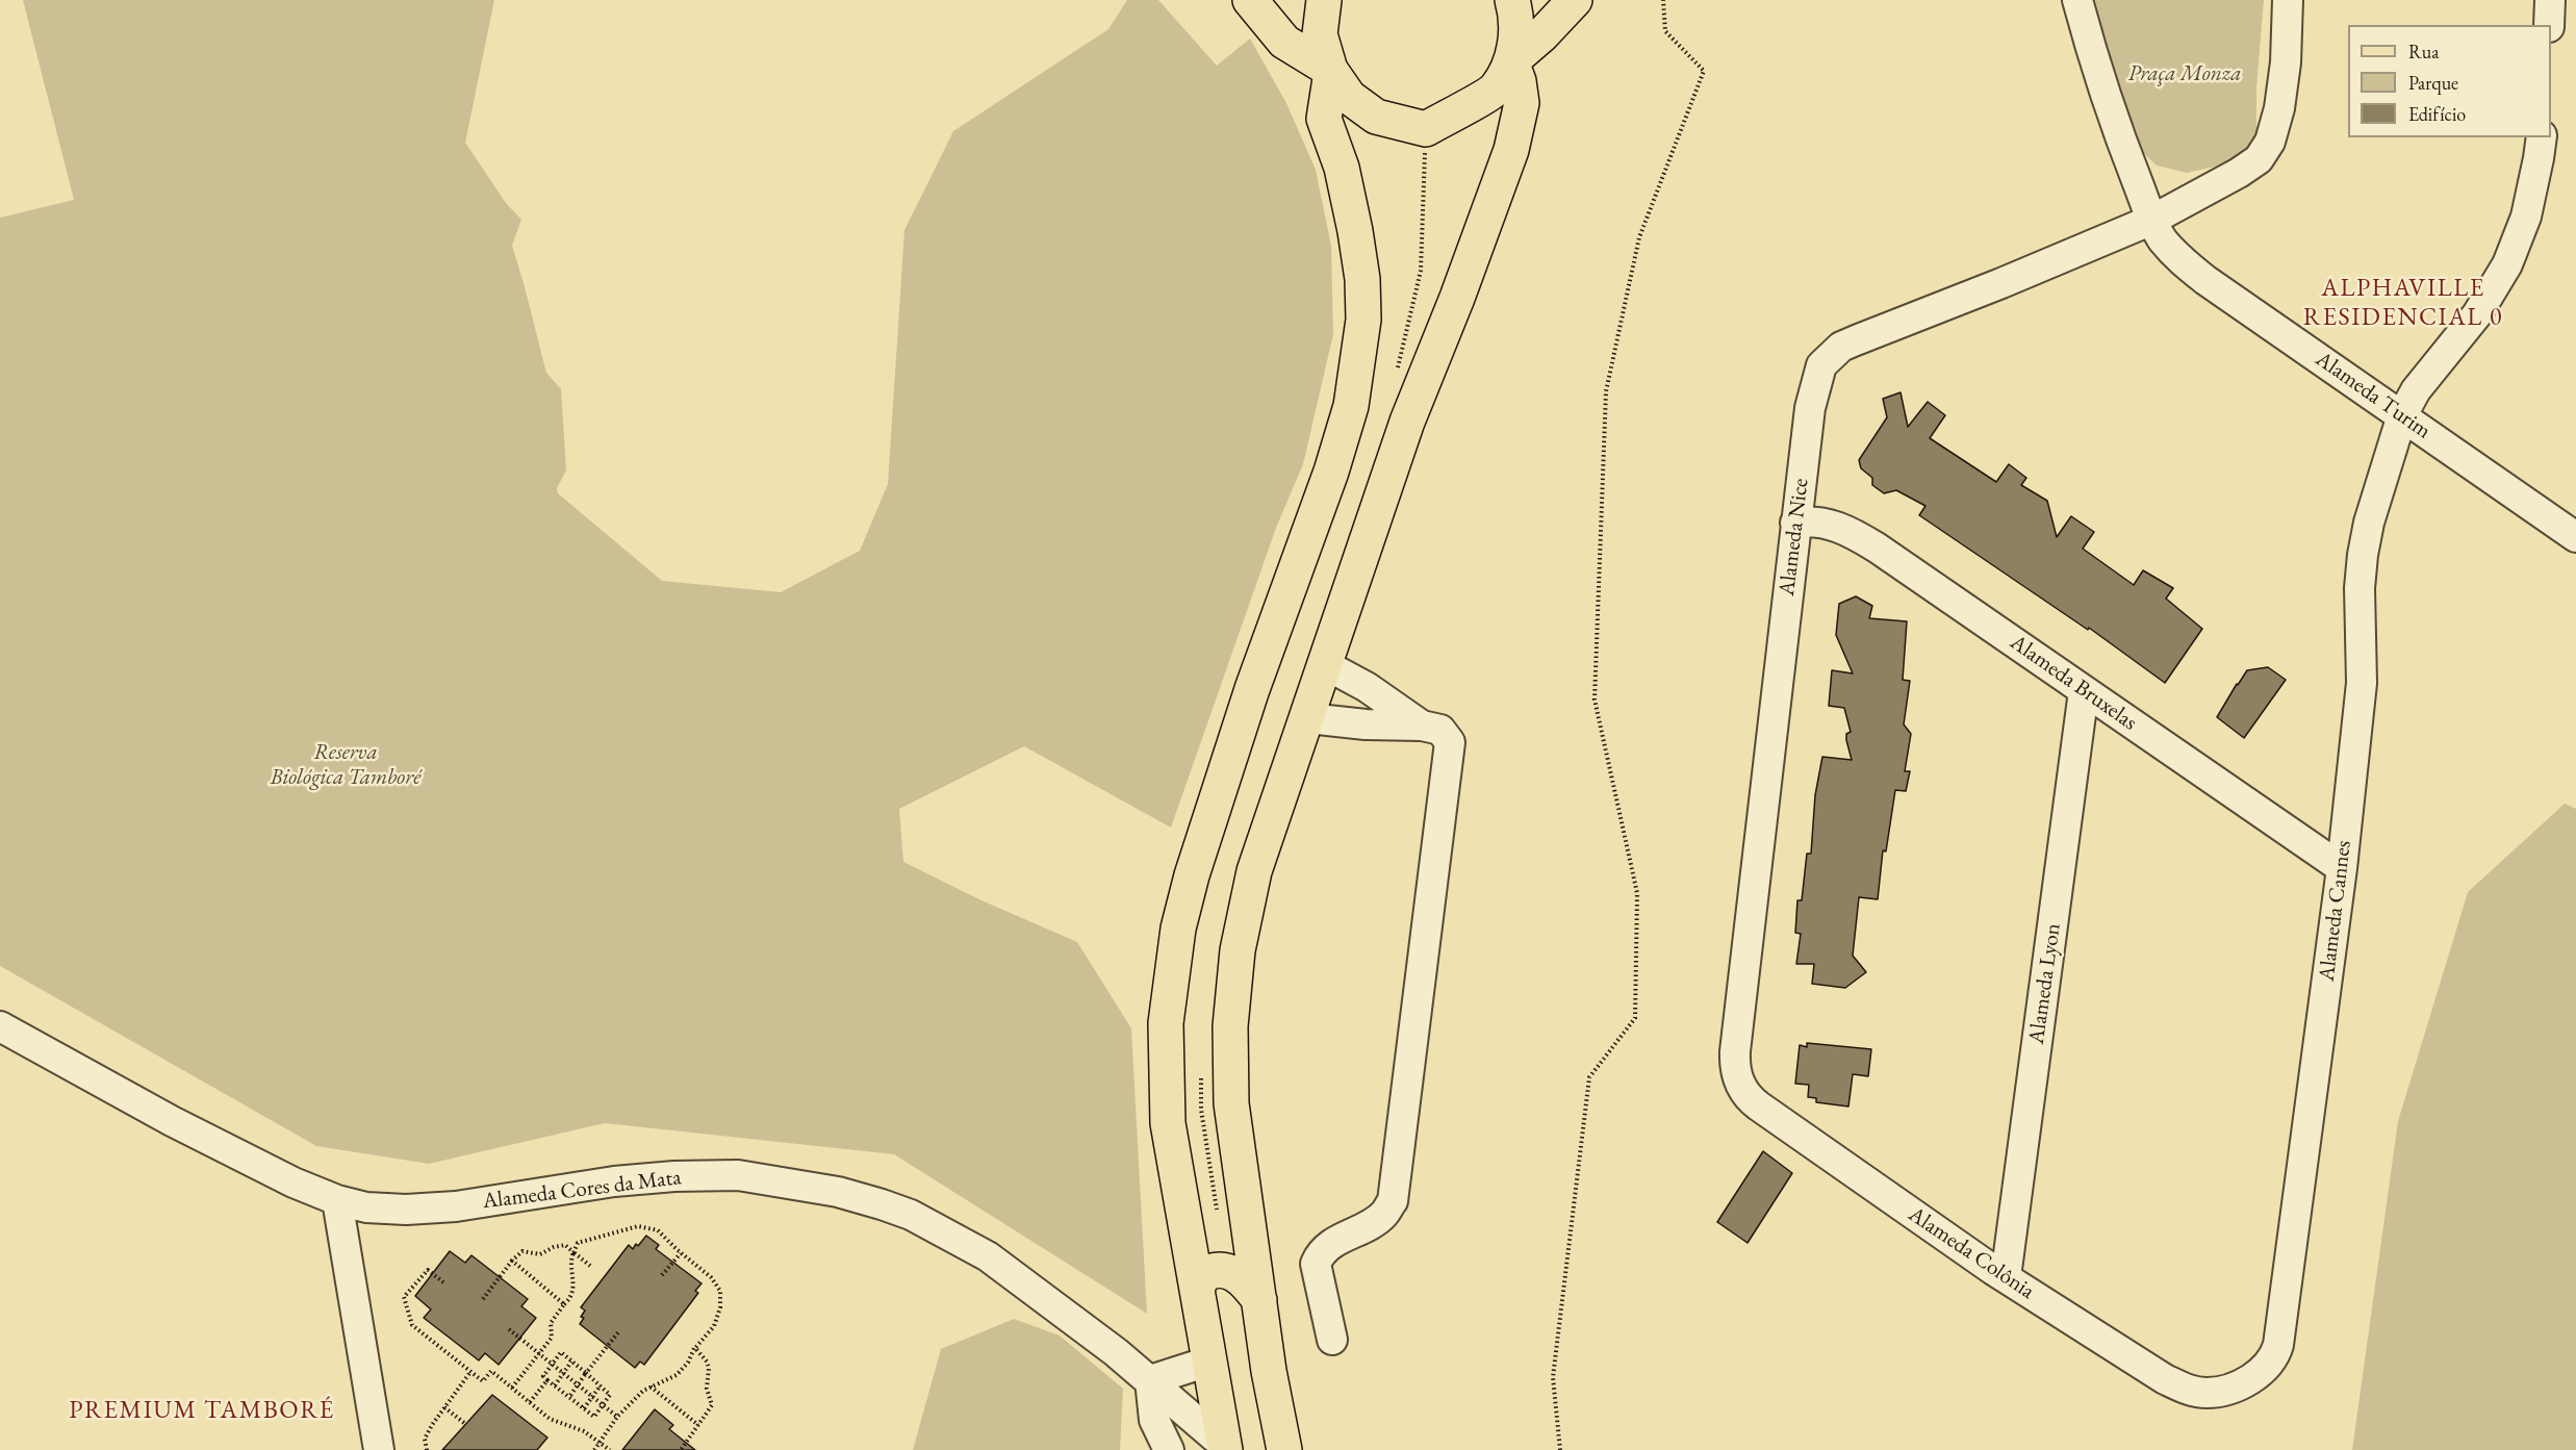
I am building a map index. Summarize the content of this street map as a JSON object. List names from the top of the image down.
{
  "streets": {
    "street": [
      "Alameda Turim",
      "Alameda Nice",
      "Alameda Bruxelas",
      "Alameda Cannes",
      "Alameda Lyon",
      "Alameda Cores da Mata",
      "Alameda Colônia"
    ]
  },
  "crossings": [
    ["Alameda Turim", "Alameda Nice"],
    ["Alameda Turim", "Alameda Cannes"],
    ["Alameda Nice", "Alameda Bruxelas"],
    ["Alameda Nice", "Alameda Colônia"],
    ["Alameda Bruxelas", "Alameda Cannes"],
    ["Alameda Bruxelas", "Alameda Lyon"],
    ["Alameda Cannes", "Alameda Colônia"],
    ["Alameda Lyon", "Alameda Colônia"]
  ],
  "districts": ["ALPHAVILLE RESIDENCIAL 0", "PREMIUM TAMBORÉ"],
  "parks": ["Praça Monza", "Reserva Biológica Tamboré"],
  "legend": ["Rua", "Parque", "Edifício"]
}
